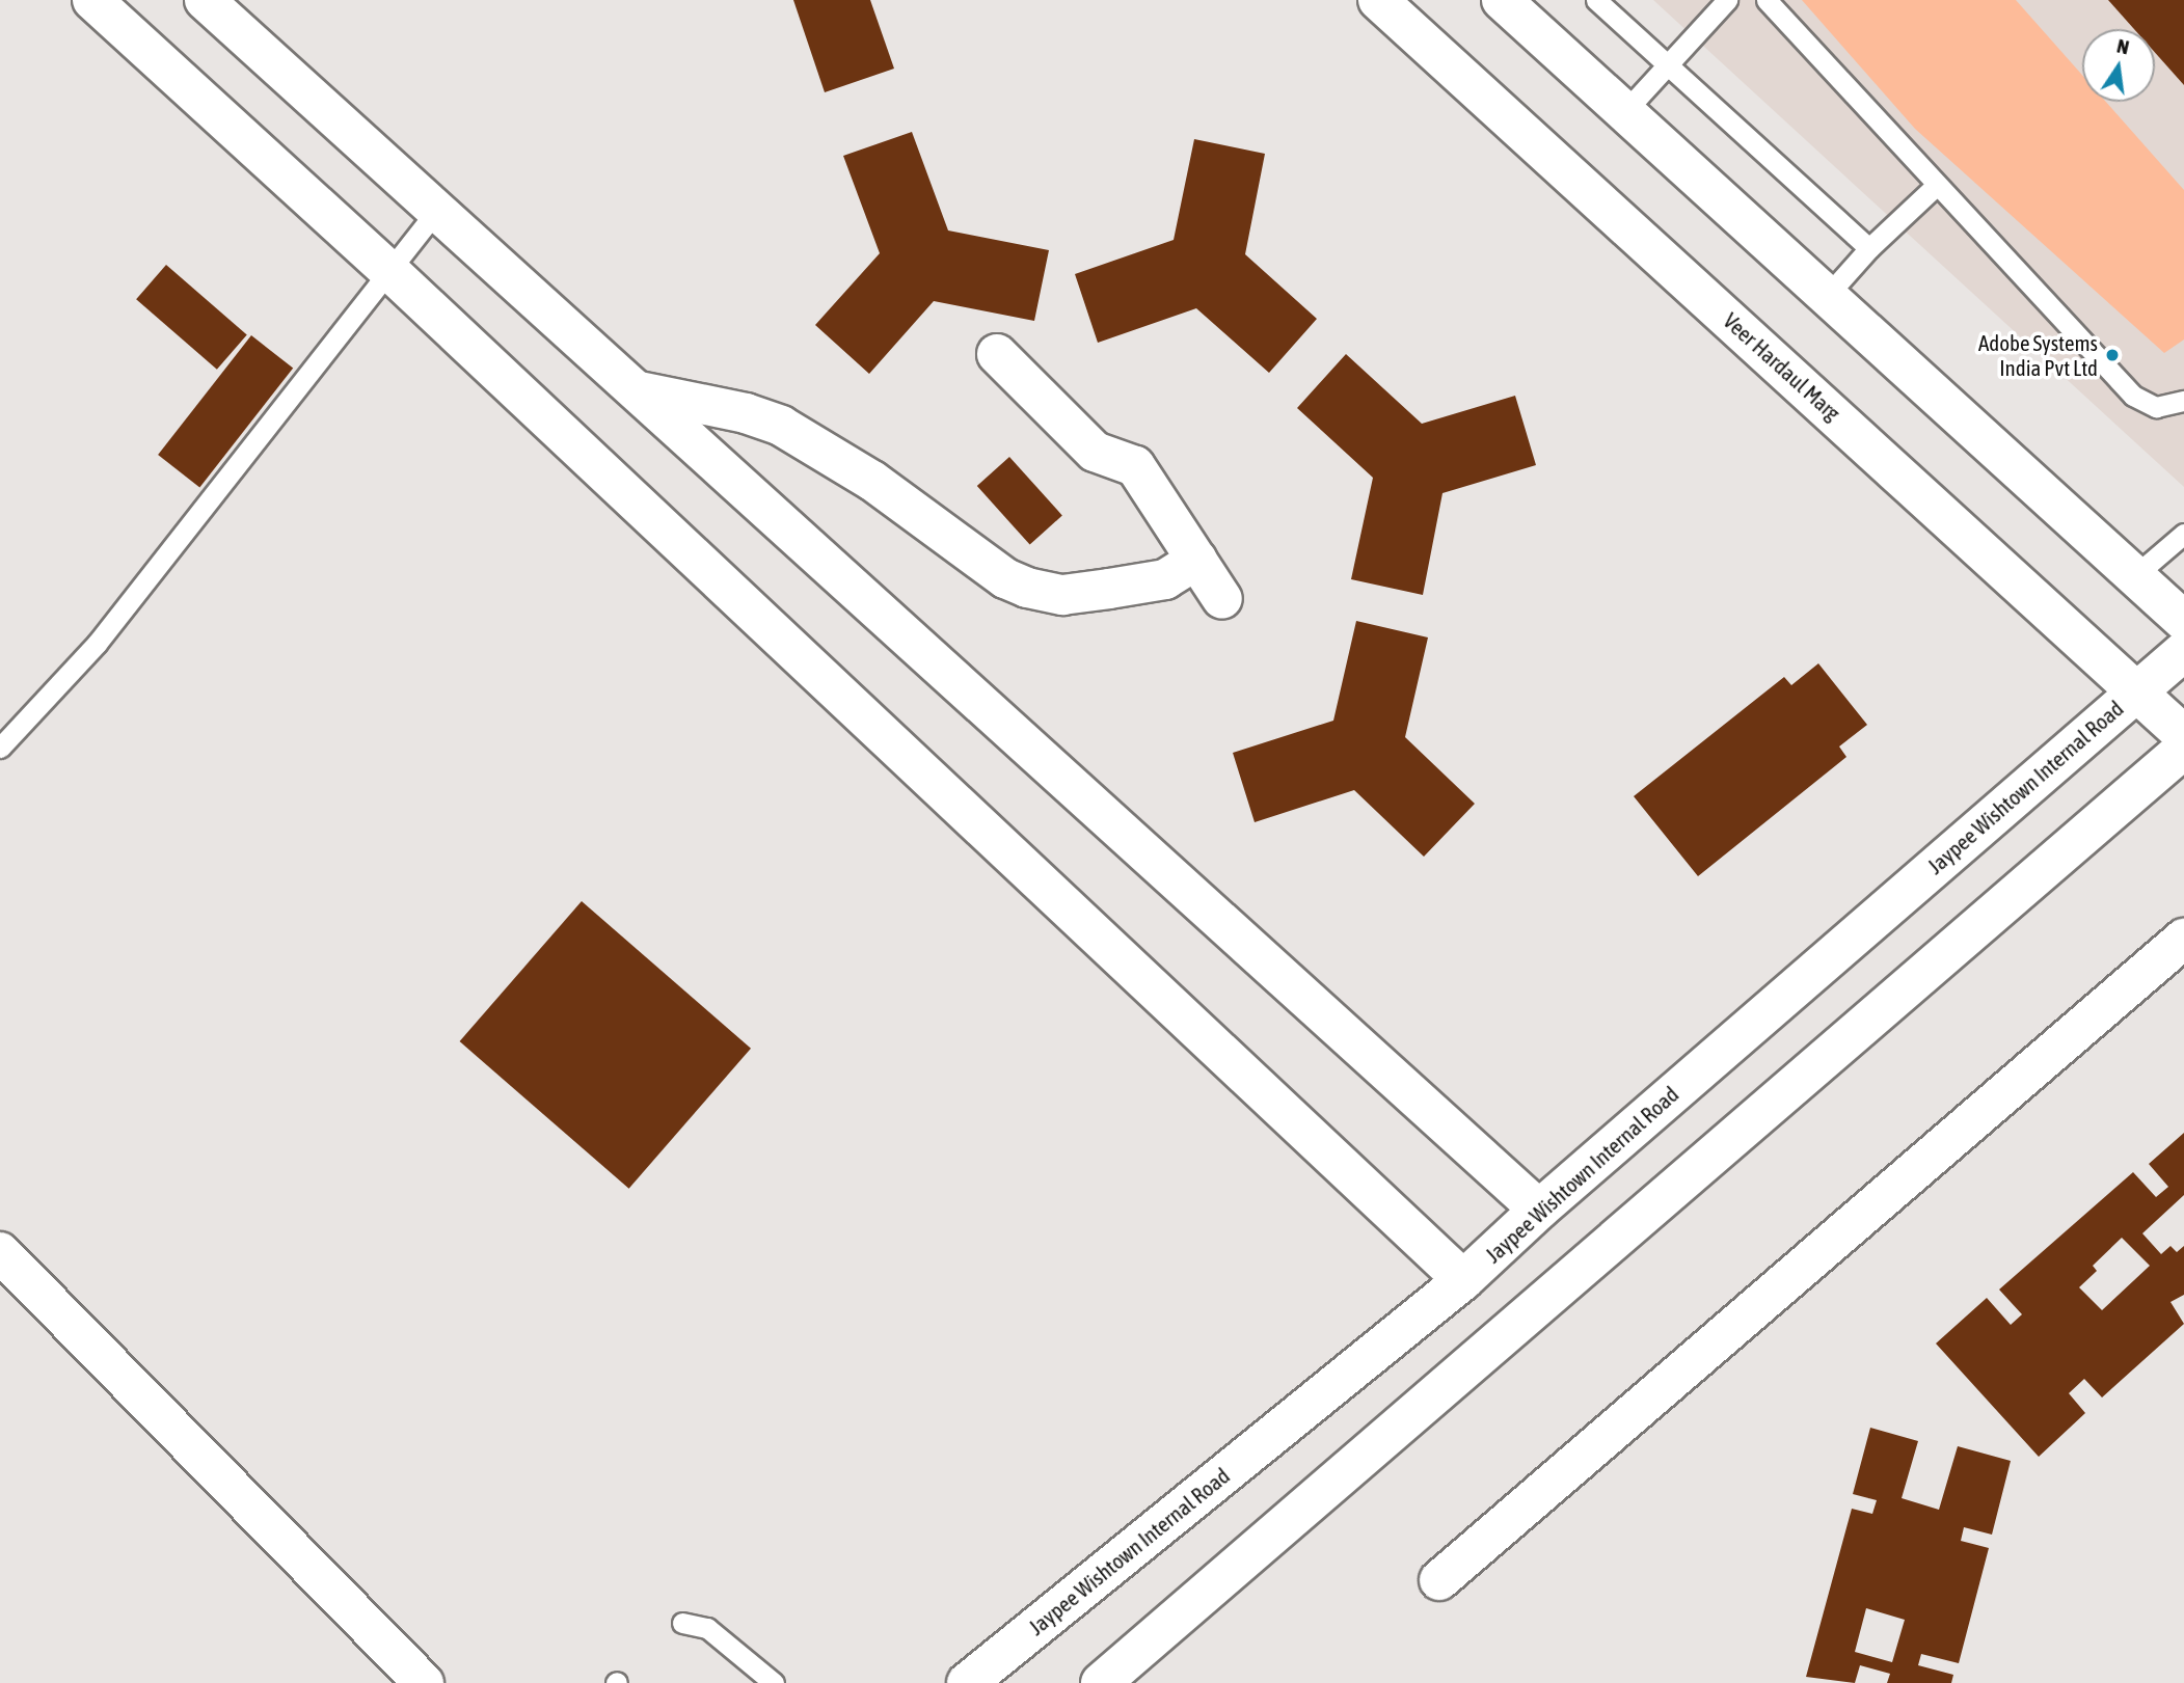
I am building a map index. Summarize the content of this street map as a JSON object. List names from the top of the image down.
{
  "streets": {
    "street": ["Veer Hardaul Marg", "Jaypee Wishtown Internal Road"]
  },
  "crossings": [
    ["Veer Hardaul Marg", "Jaypee Wishtown Internal Road"]
  ],
  "places": ["Adobe Systems India Pvt Ltd"],
  "north": "top"
}
